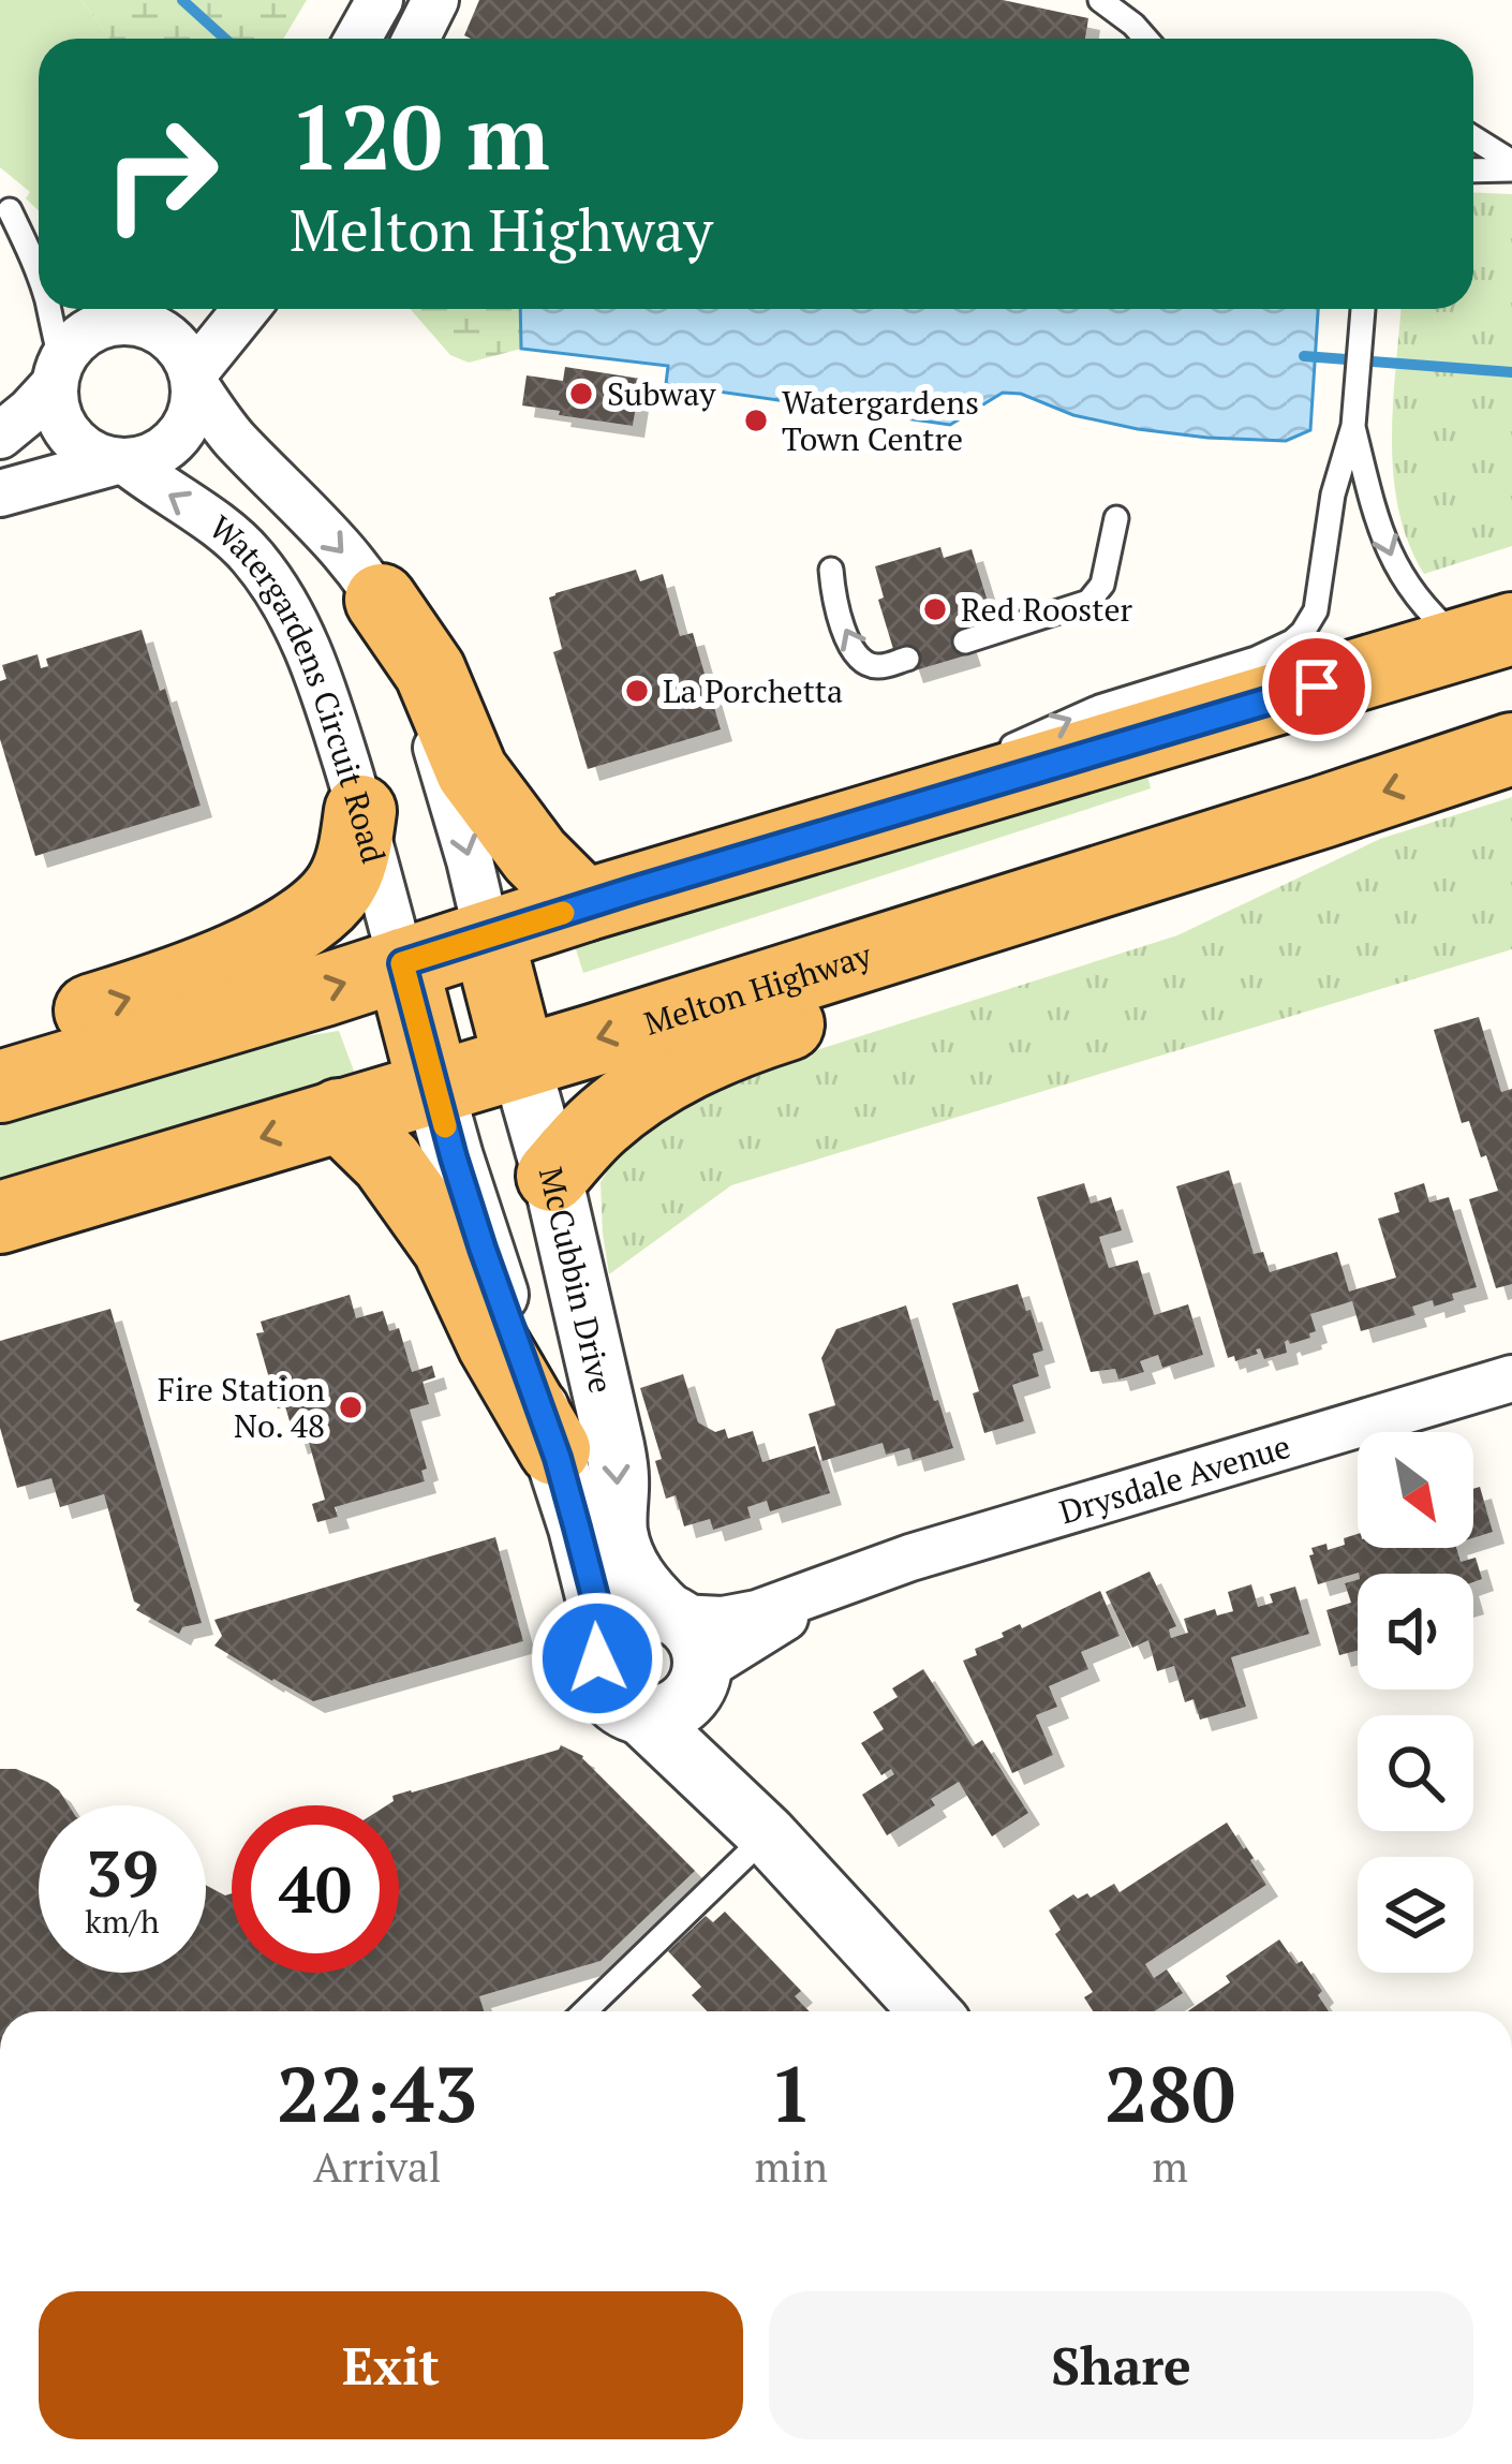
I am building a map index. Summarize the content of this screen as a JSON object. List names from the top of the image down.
{
  "streets": {
    "highway": ["Melton Highway", "McCubbin Drive"],
    "street": ["Watergardens Circuit Road", "Drysdale Avenue"]
  },
  "crossings": [
    ["Watergardens Circuit Road", "McCubbin Drive"],
    ["Melton Highway", "McCubbin Drive"],
    ["McCubbin Drive", "Drysdale Avenue"]
  ],
  "places": [
    "Subway",
    "Watergardens Town Centre",
    "Red Rooster",
    "La Porchetta",
    "Fire Station No. 48"
  ],
  "north": "bottom right",
  "page": {
    "turn": ["120 m", "Melton Highway"],
    "speed": "39 km/h",
    "limit": "40",
    "eta": [
      "22:43",
      "Arrival",
      "1",
      "min",
      "280",
      "m"
    ],
    "buttons": ["Exit", "Share"]
  }
}
